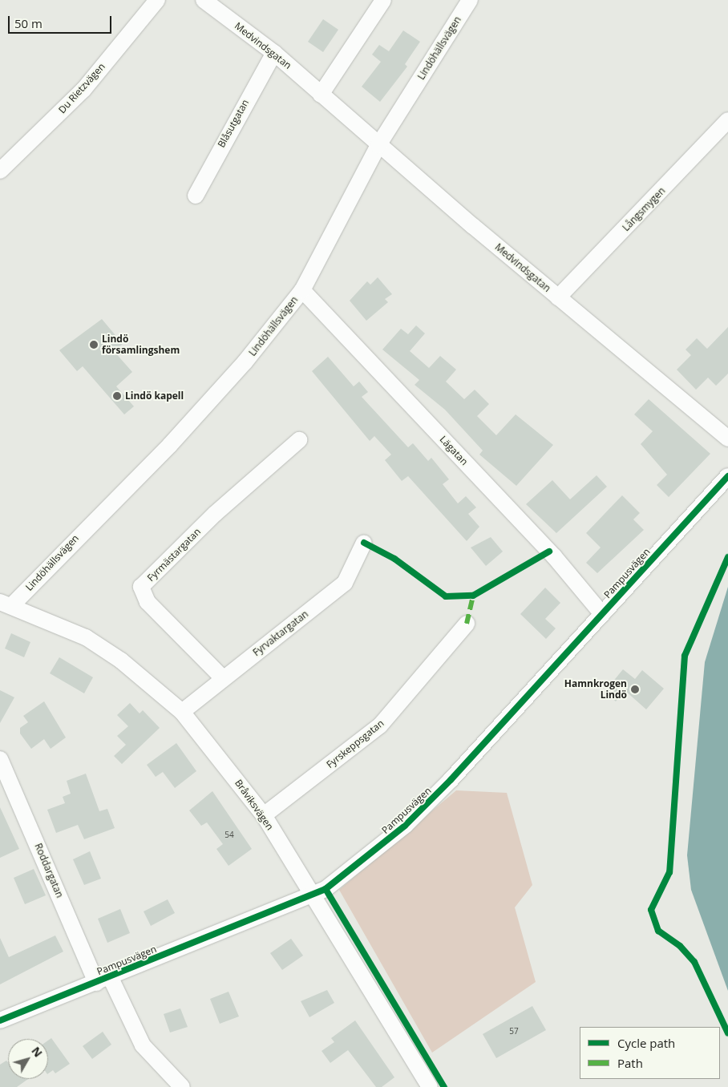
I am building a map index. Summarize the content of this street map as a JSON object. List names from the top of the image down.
{
  "streets": {
    "street": [
      "Medvindsgatan",
      "Lindöhällsvägen",
      "Du Rietzvägen",
      "Blåsutgatan",
      "Långsmygen",
      "Lägatan",
      "Fyrmästargatan",
      "Pampusvägen",
      "Fyrvaktargatan",
      "Fyrskeppsgatan",
      "Bråviksvägen",
      "Roddargatan"
    ]
  },
  "crossings": [
    ["Medvindsgatan", "Lindöhällsvägen"],
    ["Medvindsgatan", "Blåsutgatan"],
    ["Medvindsgatan", "Långsmygen"],
    ["Lindöhällsvägen", "Lägatan"],
    ["Lindöhällsvägen", "Bråviksvägen"],
    ["Lägatan", "Pampusvägen"],
    ["Fyrmästargatan", "Fyrvaktargatan"],
    ["Pampusvägen", "Bråviksvägen"],
    ["Pampusvägen", "Roddargatan"],
    ["Fyrvaktargatan", "Bråviksvägen"],
    ["Fyrskeppsgatan", "Bråviksvägen"]
  ],
  "places": ["Lindö församlingshem", "Lindö kapell", "Hamnkrogen Lindö"],
  "house_numbers": ["54", "57"],
  "legend": ["Cycle path", "Path"],
  "scale_bar": "50 m",
  "north": "top right"
}
